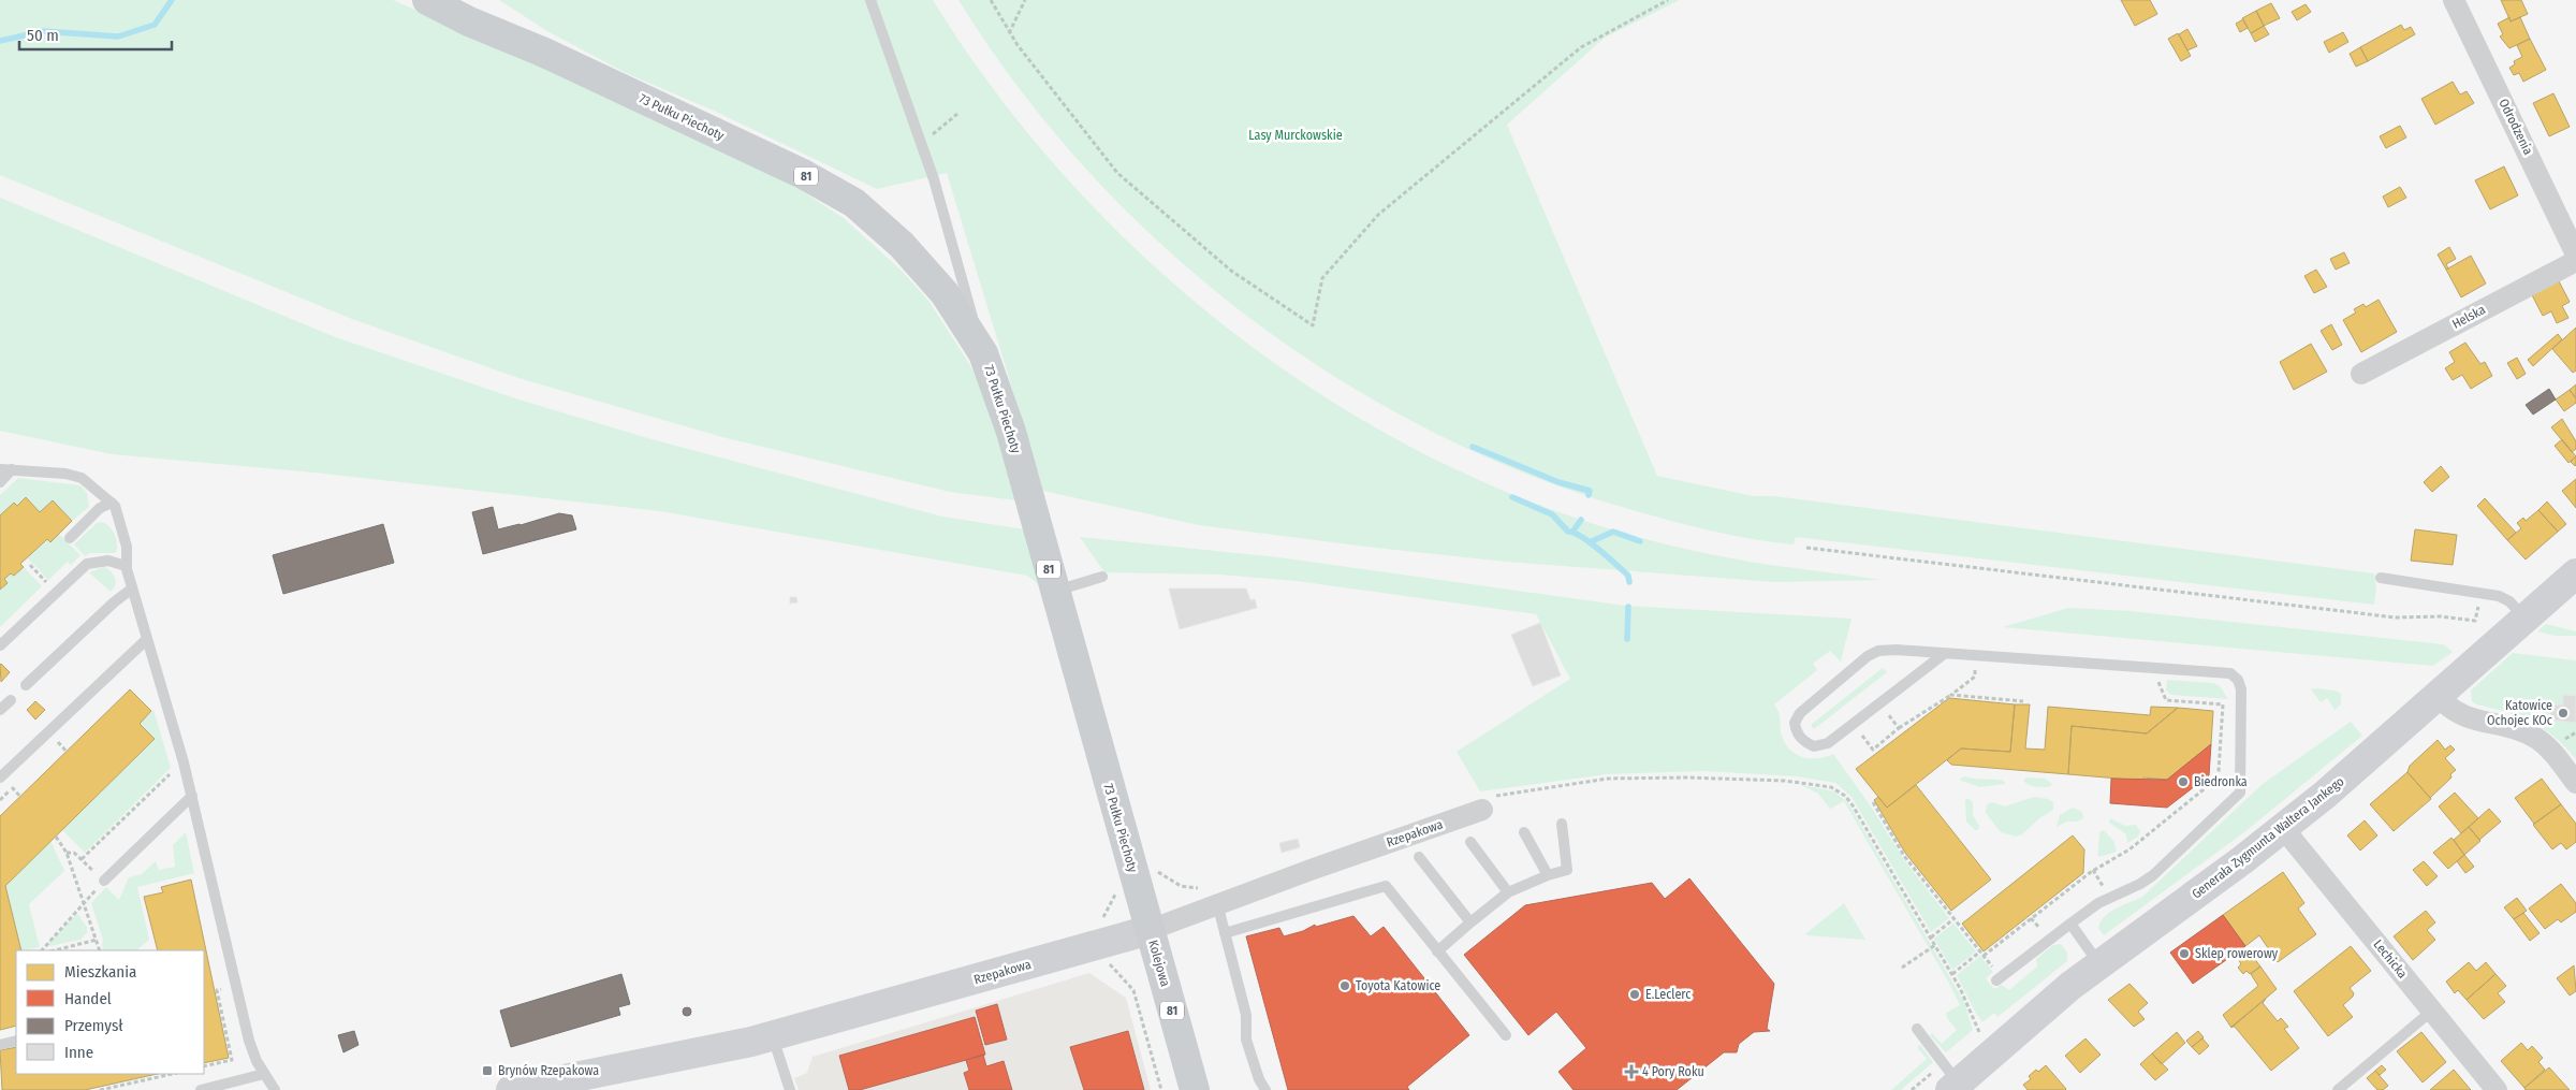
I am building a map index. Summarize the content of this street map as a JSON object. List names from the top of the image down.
{
  "streets": {
    "main road": ["73 Pułku Piechoty", "81", "Kolejowa"],
    "street": [
      "Odrodzenia",
      "Helska",
      "Rzepakowa",
      "Generała Zygmunta Waltera Jankego",
      "Lechicka"
    ]
  },
  "crossings": [
    ["73 Pułku Piechoty", "Rzepakowa"],
    ["73 Pułku Piechoty", "Kolejowa"],
    ["Rzepakowa", "Kolejowa"],
    ["Generała Zygmunta Waltera Jankego", "Lechicka"]
  ],
  "parks": ["Lasy Murckowskie"],
  "places": {
    "other": [
      "Katowice Ochojec KOc",
      "Biedronka",
      "Sklep rowerowy",
      "Toyota Katowice",
      "E.Leclerc"
    ],
    "transit": ["Brynów Rzepakowa"],
    "health": ["4 Pory Roku"]
  },
  "legend": [
    "Mieszkania",
    "Handel",
    "Przemysł",
    "Inne"
  ],
  "scale_bar": "50 m"
}
